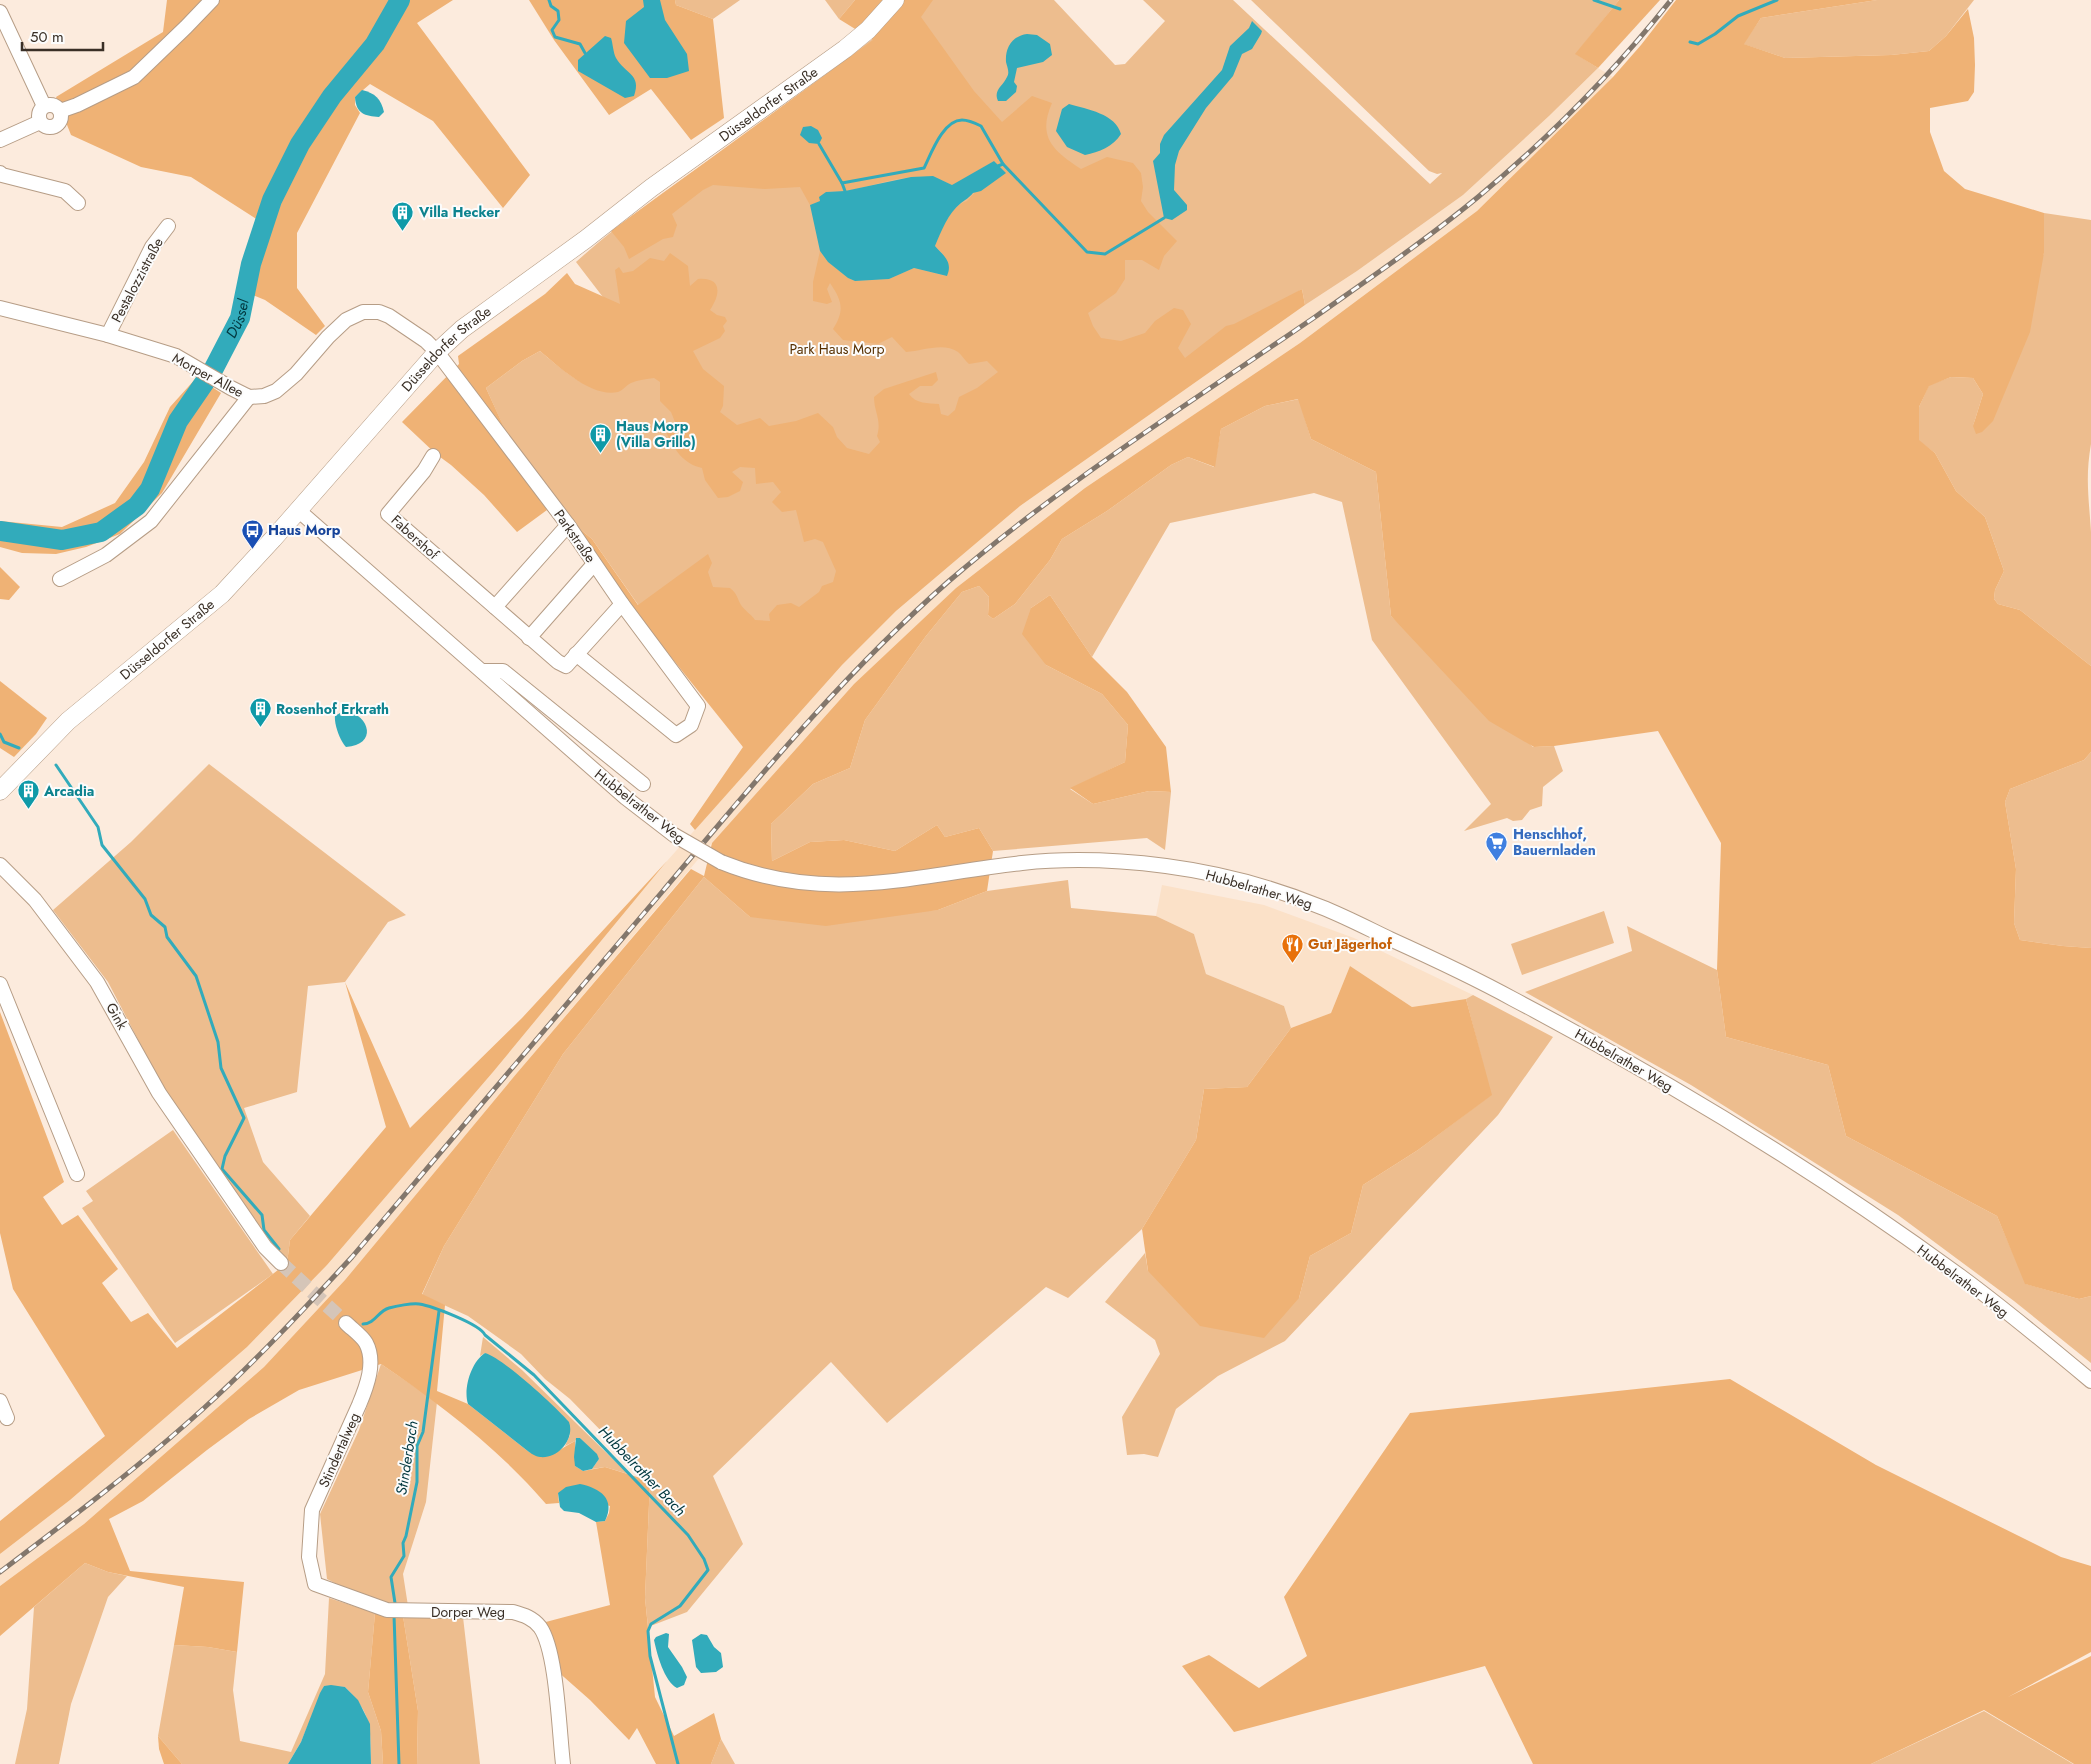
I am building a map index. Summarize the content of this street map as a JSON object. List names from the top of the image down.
{
  "streets": {
    "main road": ["Düsseldorfer Straße"],
    "street": [
      "Pestalozzistraße",
      "Morper Allee",
      "Parkstraße",
      "Fabershof",
      "Hubbelrather Weg",
      "Gink",
      "Stindertalweg",
      "Dorper Weg"
    ]
  },
  "crossings": [
    ["Düsseldorfer Straße", "Morper Allee"],
    ["Düsseldorfer Straße", "Parkstraße"],
    ["Düsseldorfer Straße", "Hubbelrather Weg"],
    ["Pestalozzistraße", "Morper Allee"],
    ["Morper Allee", "Parkstraße"],
    ["Parkstraße", "Fabershof"],
    ["Stindertalweg", "Dorper Weg"]
  ],
  "water": ["Düssel", "Stinderbach", "Hubbelrather Bach"],
  "parks": ["Park Haus Morp"],
  "places": {
    "building": [
      "Villa Hecker",
      "Haus Morp (Villa Grillo)",
      "Rosenhof Erkrath",
      "Arcadia"
    ],
    "bus stop": ["Haus Morp"],
    "supermarket": ["Henschhof, Bauernladen"],
    "restaurant": ["Gut Jägerhof"]
  },
  "scale_bar": "50 m"
}
